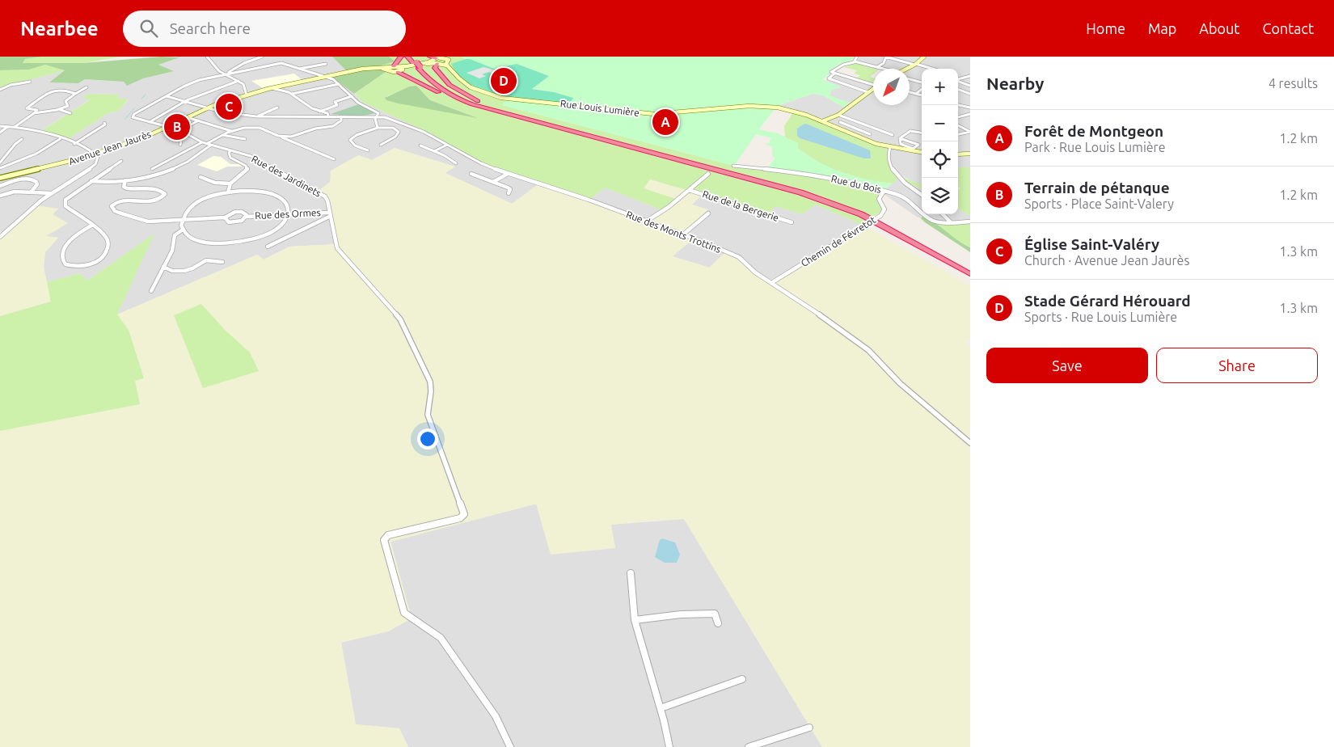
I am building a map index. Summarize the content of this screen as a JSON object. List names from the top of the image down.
{
  "streets": {
    "main road": ["Rue Louis Lumière", "Avenue Jean Jaurès"],
    "street": [
      "Rue des Jardinets",
      "Rue du Bois",
      "Rue de la Bergerie",
      "Rue des Ormes",
      "Rue des Monts Trottins",
      "Chemin de Févretot"
    ]
  },
  "crossings": [
    ["Avenue Jean Jaurès", "Rue des Jardinets"],
    ["Avenue Jean Jaurès", "Rue des Monts Trottins"],
    ["Rue des Jardinets", "Rue des Ormes"],
    ["Rue des Jardinets", "Rue des Monts Trottins"],
    ["Rue du Bois", "Chemin de Févretot"],
    ["Rue des Monts Trottins", "Chemin de Févretot"]
  ],
  "north": "bottom left",
  "page": {
    "header": "Nearbee",
    "search": "Search here",
    "nav": [
      "Home",
      "Map",
      "About",
      "Contact"
    ],
    "heading": ["Nearby", "4 results"],
    "pins": [
      "D",
      "C",
      "A",
      "B"
    ],
    "map_buttons": ["+", "−"],
    "list": [
      {
        "mark": "A",
        "name": "Forêt de Montgeon",
        "note": "Park · Rue Louis Lumière",
        "value": "1.2 km"
      },
      {
        "mark": "B",
        "name": "Terrain de pétanque",
        "note": "Sports · Place Saint-Valery",
        "value": "1.2 km"
      },
      {
        "mark": "C",
        "name": "Église Saint-Valéry",
        "note": "Church · Avenue Jean Jaurès",
        "value": "1.3 km"
      },
      {
        "mark": "D",
        "name": "Stade Gérard Hérouard",
        "note": "Sports · Rue Louis Lumière",
        "value": "1.3 km"
      }
    ],
    "buttons": ["Save", "Share"]
  }
}
